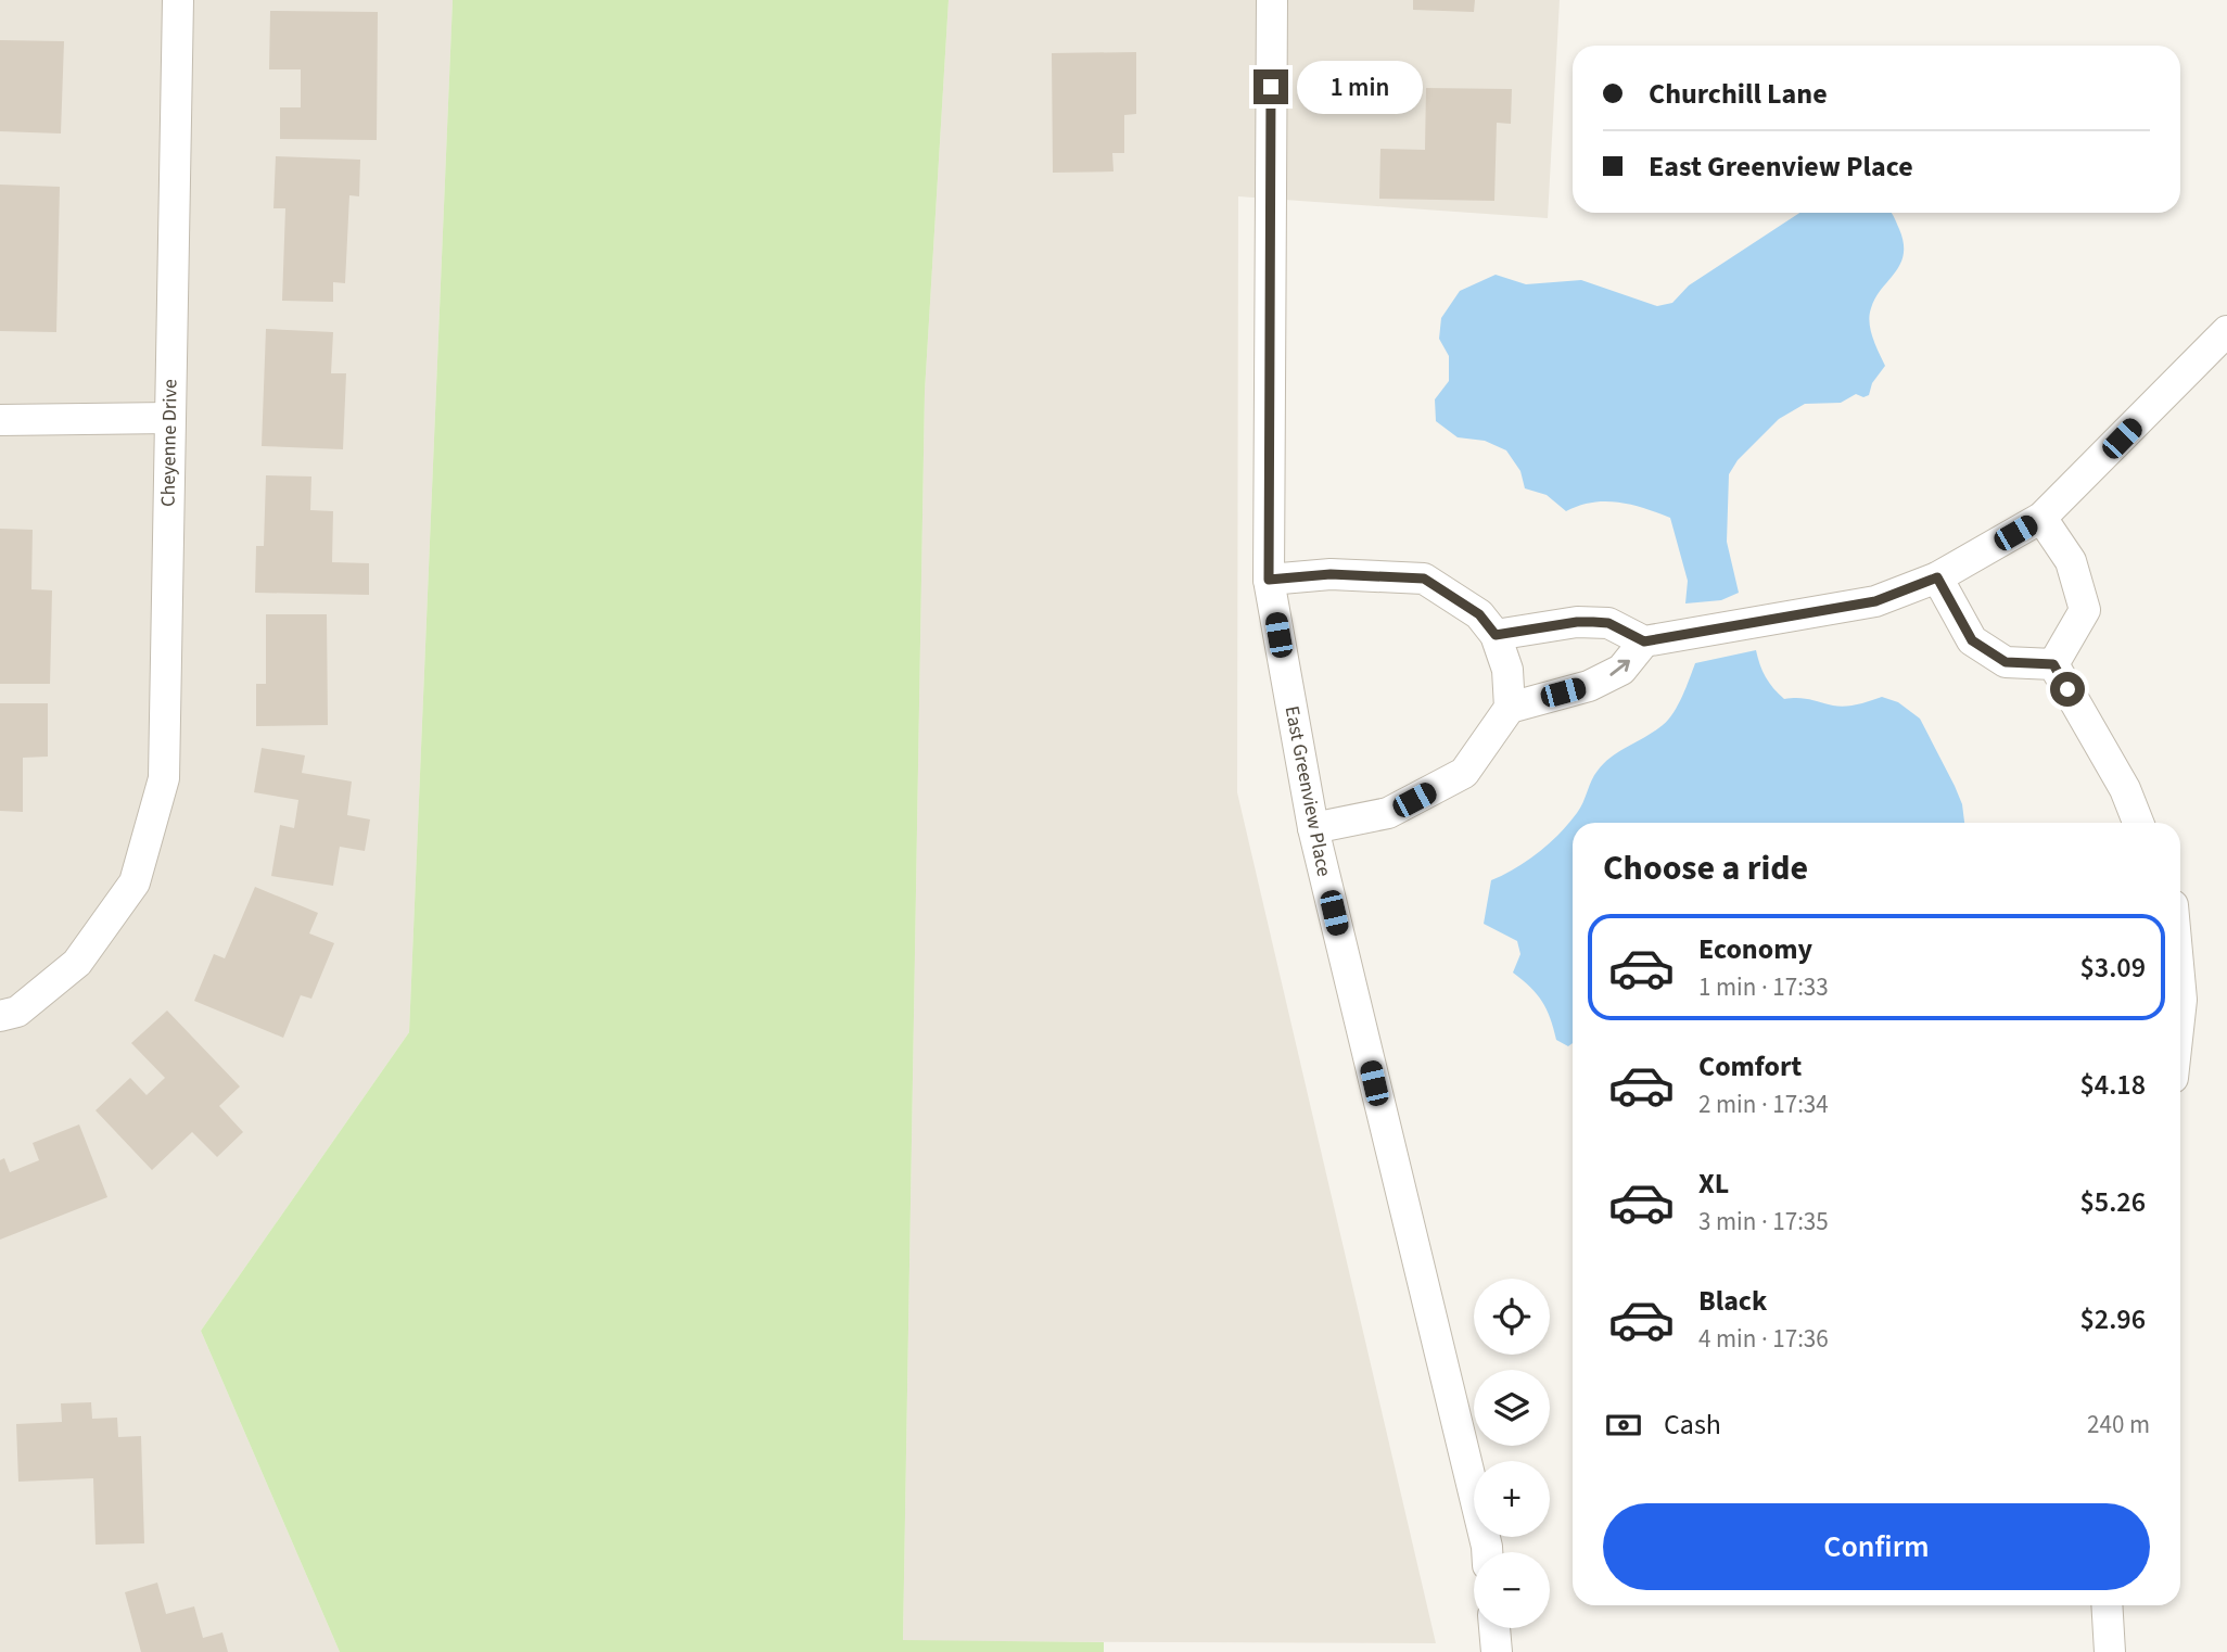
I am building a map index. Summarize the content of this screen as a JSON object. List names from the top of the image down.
{
  "streets": {
    "street": ["Cheyenne Drive", "East Greenview Place"]
  },
  "page": {
    "banner": ["Churchill Lane", "East Greenview Place"],
    "bubble": "1 min",
    "heading": "Choose a ride",
    "list": [
      {
        "name": "Economy",
        "note": "1 min · 17:33",
        "value": "$3.09"
      },
      {
        "name": "Comfort",
        "note": "2 min · 17:34",
        "value": "$4.18"
      },
      {
        "name": "XL",
        "note": "3 min · 17:35",
        "value": "$5.26"
      },
      {
        "name": "Black",
        "note": "4 min · 17:36",
        "value": "$2.96"
      }
    ],
    "map_buttons": ["+", "−"],
    "pay": ["Cash", "240 m"],
    "buttons": "Confirm"
  }
}
